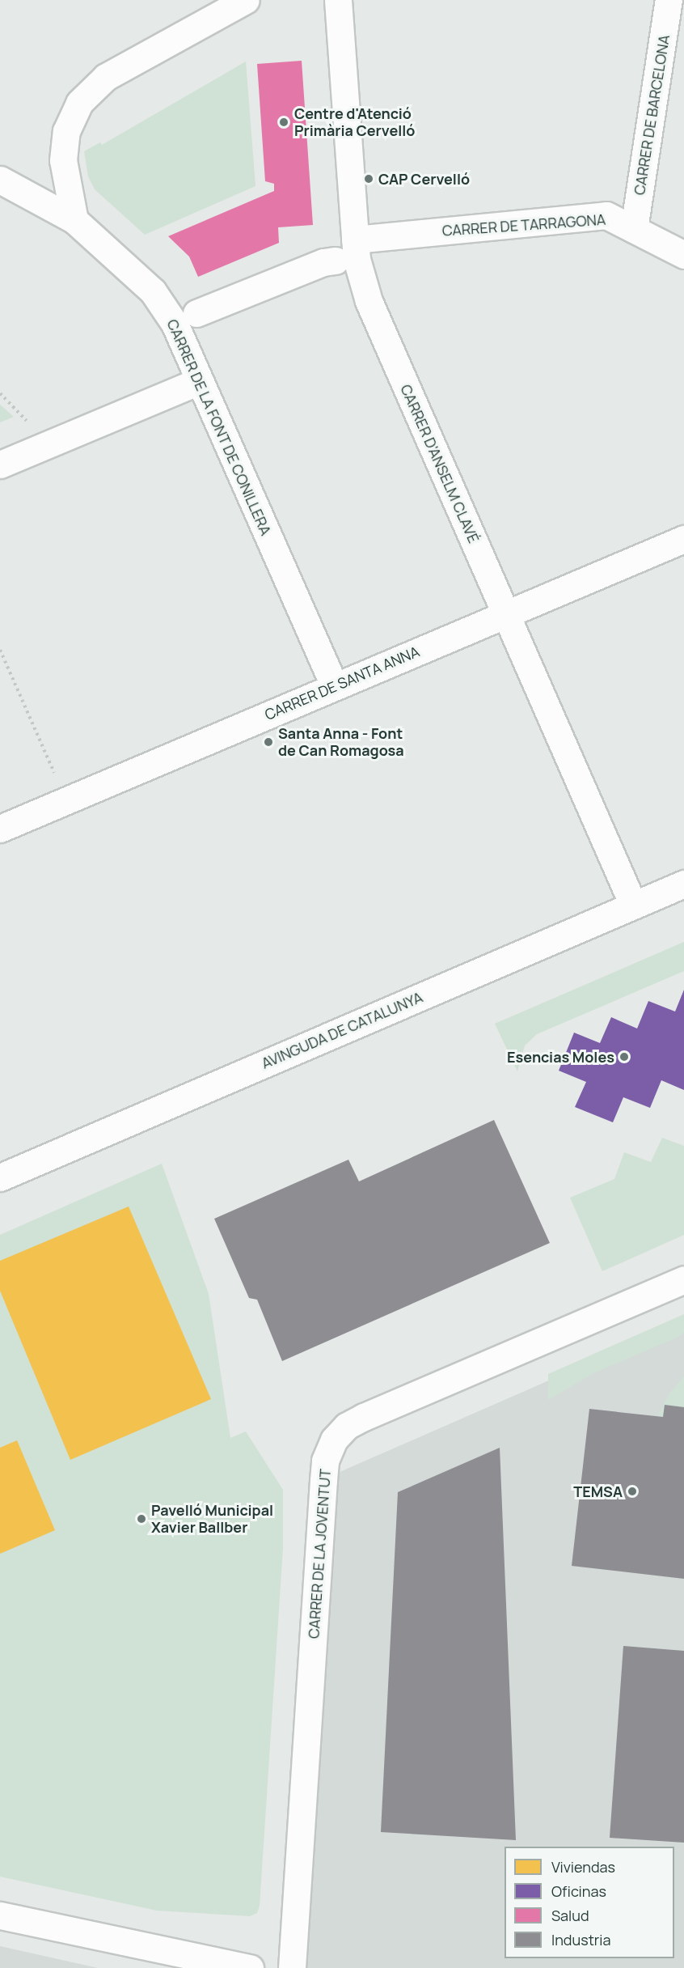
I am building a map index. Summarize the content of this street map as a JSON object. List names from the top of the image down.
{
  "streets": {
    "street": [
      "CARRER DE BARCELONA",
      "CARRER DE TARRAGONA",
      "CARRER DE LA FONT DE CONILLERA",
      "CARRER D'ANSELM CLAVÉ",
      "CARRER DE SANTA ANNA",
      "AVINGUDA DE CATALUNYA",
      "CARRER DE LA JOVENTUT"
    ]
  },
  "crossings": [
    ["CARRER DE BARCELONA", "CARRER DE TARRAGONA"],
    ["CARRER DE TARRAGONA", "CARRER D'ANSELM CLAVÉ"],
    ["CARRER DE LA FONT DE CONILLERA", "CARRER DE SANTA ANNA"],
    ["CARRER D'ANSELM CLAVÉ", "CARRER DE SANTA ANNA"],
    ["CARRER D'ANSELM CLAVÉ", "AVINGUDA DE CATALUNYA"]
  ],
  "places": [
    "Centre d'Atenció Primària Cervelló",
    "CAP Cervelló",
    "Santa Anna - Font de Can Romagosa",
    "Esencias Moles",
    "TEMSA",
    "Pavelló Municipal Xavier Ballber"
  ],
  "legend": [
    "Viviendas",
    "Oficinas",
    "Salud",
    "Industria"
  ]
}
